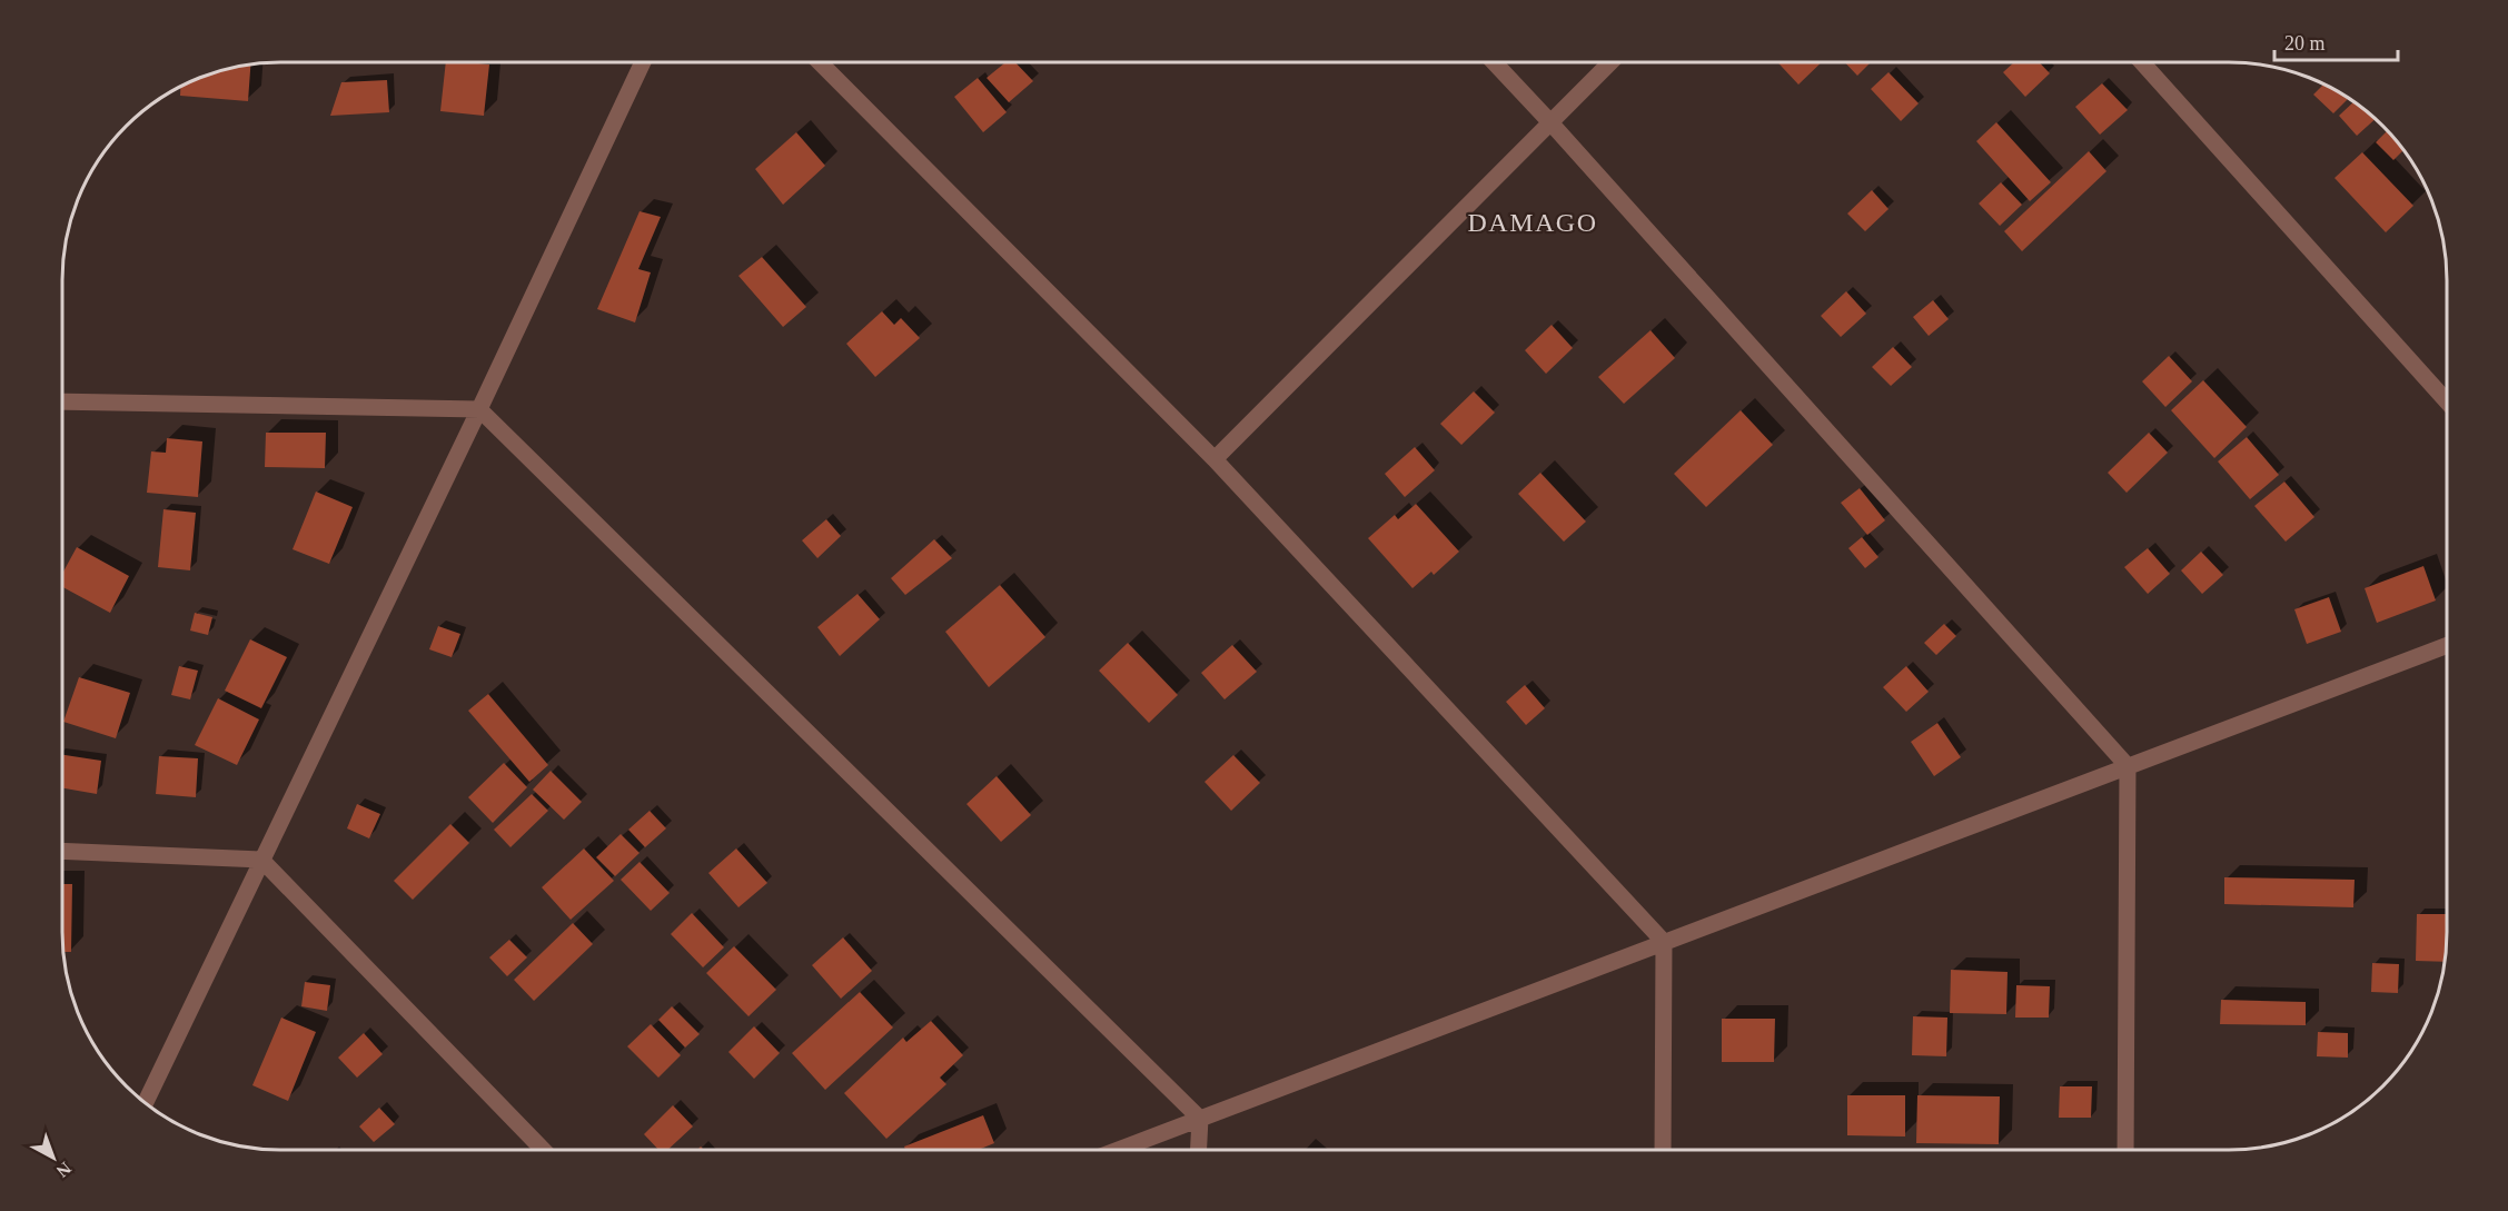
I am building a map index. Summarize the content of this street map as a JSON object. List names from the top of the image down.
{
  "districts": ["DAMAGO"],
  "scale_bar": "20 m",
  "north": "bottom right"
}
